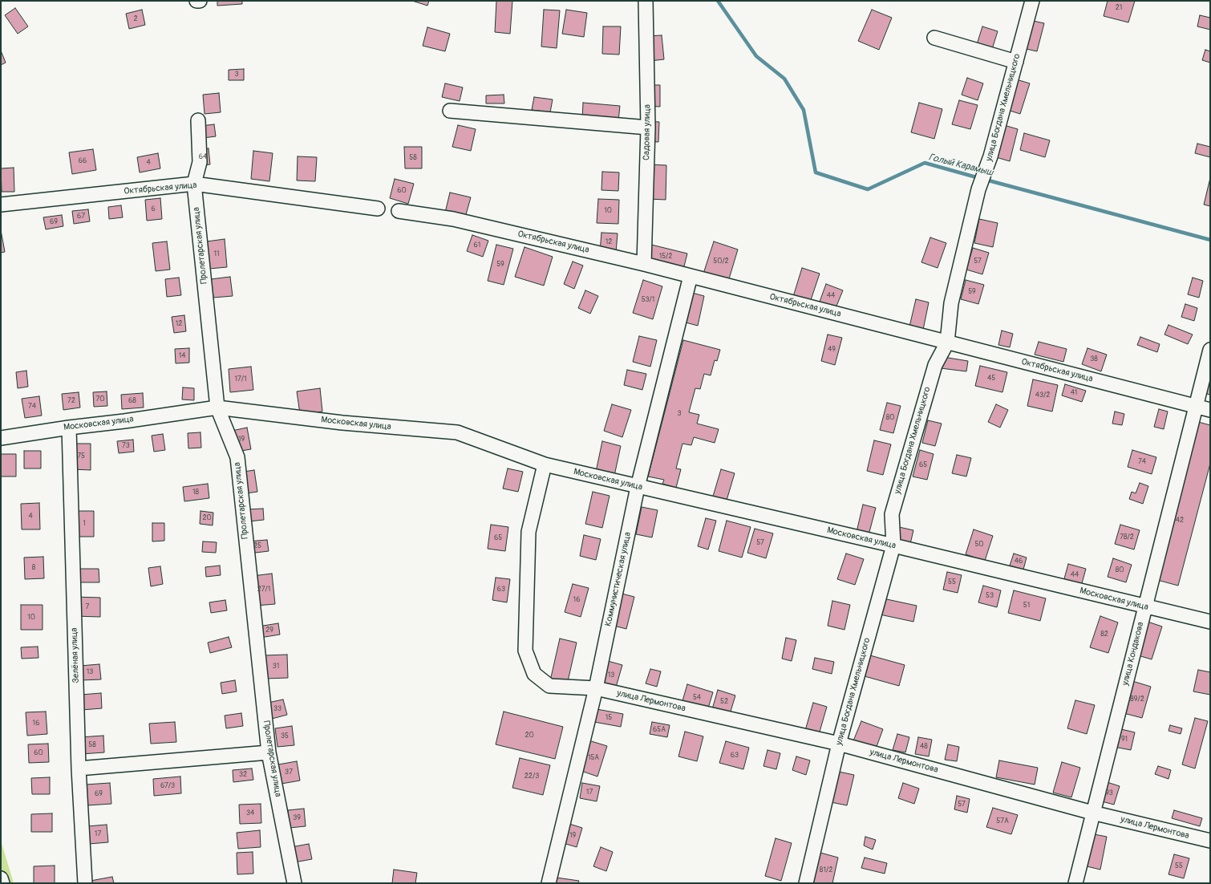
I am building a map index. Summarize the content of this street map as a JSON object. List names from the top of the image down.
{
  "streets": {
    "street": [
      "улица Богдана Хмельницкого",
      "Садовая улица",
      "Октябрьская улица",
      "Пролетарская улица",
      "Московская улица",
      "Коммунистическая улица",
      "улица Кондакова",
      "Зелёная улица",
      "улица Лермонтова"
    ]
  },
  "crossings": [
    ["улица Богдана Хмельницкого", "Октябрьская улица"],
    ["улица Богдана Хмельницкого", "Московская улица"],
    ["улица Богдана Хмельницкого", "улица Лермонтова"],
    ["Садовая улица", "Октябрьская улица"],
    ["Октябрьская улица", "Пролетарская улица"],
    ["Октябрьская улица", "Коммунистическая улица"],
    ["Октябрьская улица", "улица Кондакова"],
    ["Пролетарская улица", "Московская улица"],
    ["Московская улица", "Коммунистическая улица"],
    ["Московская улица", "улица Кондакова"],
    ["Московская улица", "Зелёная улица"],
    ["Московская улица", "улица Лермонтова"],
    ["Коммунистическая улица", "улица Лермонтова"],
    ["улица Кондакова", "улица Лермонтова"]
  ],
  "water": ["Голый Карамыш"],
  "house_numbers": [
    "21",
    "2",
    "3",
    "64",
    "58",
    "66",
    "4",
    "60",
    "6",
    "10",
    "67",
    "69",
    "12",
    "61",
    "11",
    "15/2",
    "50/2",
    "57",
    "59",
    "59",
    "44",
    "53/1",
    "12",
    "49",
    "14",
    "38",
    "45",
    "17/1",
    "41",
    "43/2",
    "70",
    "72",
    "68",
    "74",
    "3",
    "80",
    "19",
    "73",
    "75",
    "74",
    "65",
    "18",
    "4",
    "20",
    "42",
    "1",
    "78/2",
    "65",
    "57",
    "50",
    "25",
    "46",
    "8",
    "80",
    "44",
    "55",
    "27/1",
    "63",
    "53",
    "16",
    "51",
    "7",
    "10",
    "29",
    "82",
    "31",
    "13",
    "13",
    "54",
    "89/2",
    "52",
    "33",
    "15",
    "16",
    "65А",
    "20",
    "35",
    "91",
    "58",
    "48",
    "60",
    "63",
    "15А",
    "37",
    "32",
    "22/3",
    "67/3",
    "17",
    "93",
    "69",
    "57",
    "34",
    "39",
    "57А",
    "17",
    "19",
    "55",
    "81/2"
  ]
}
